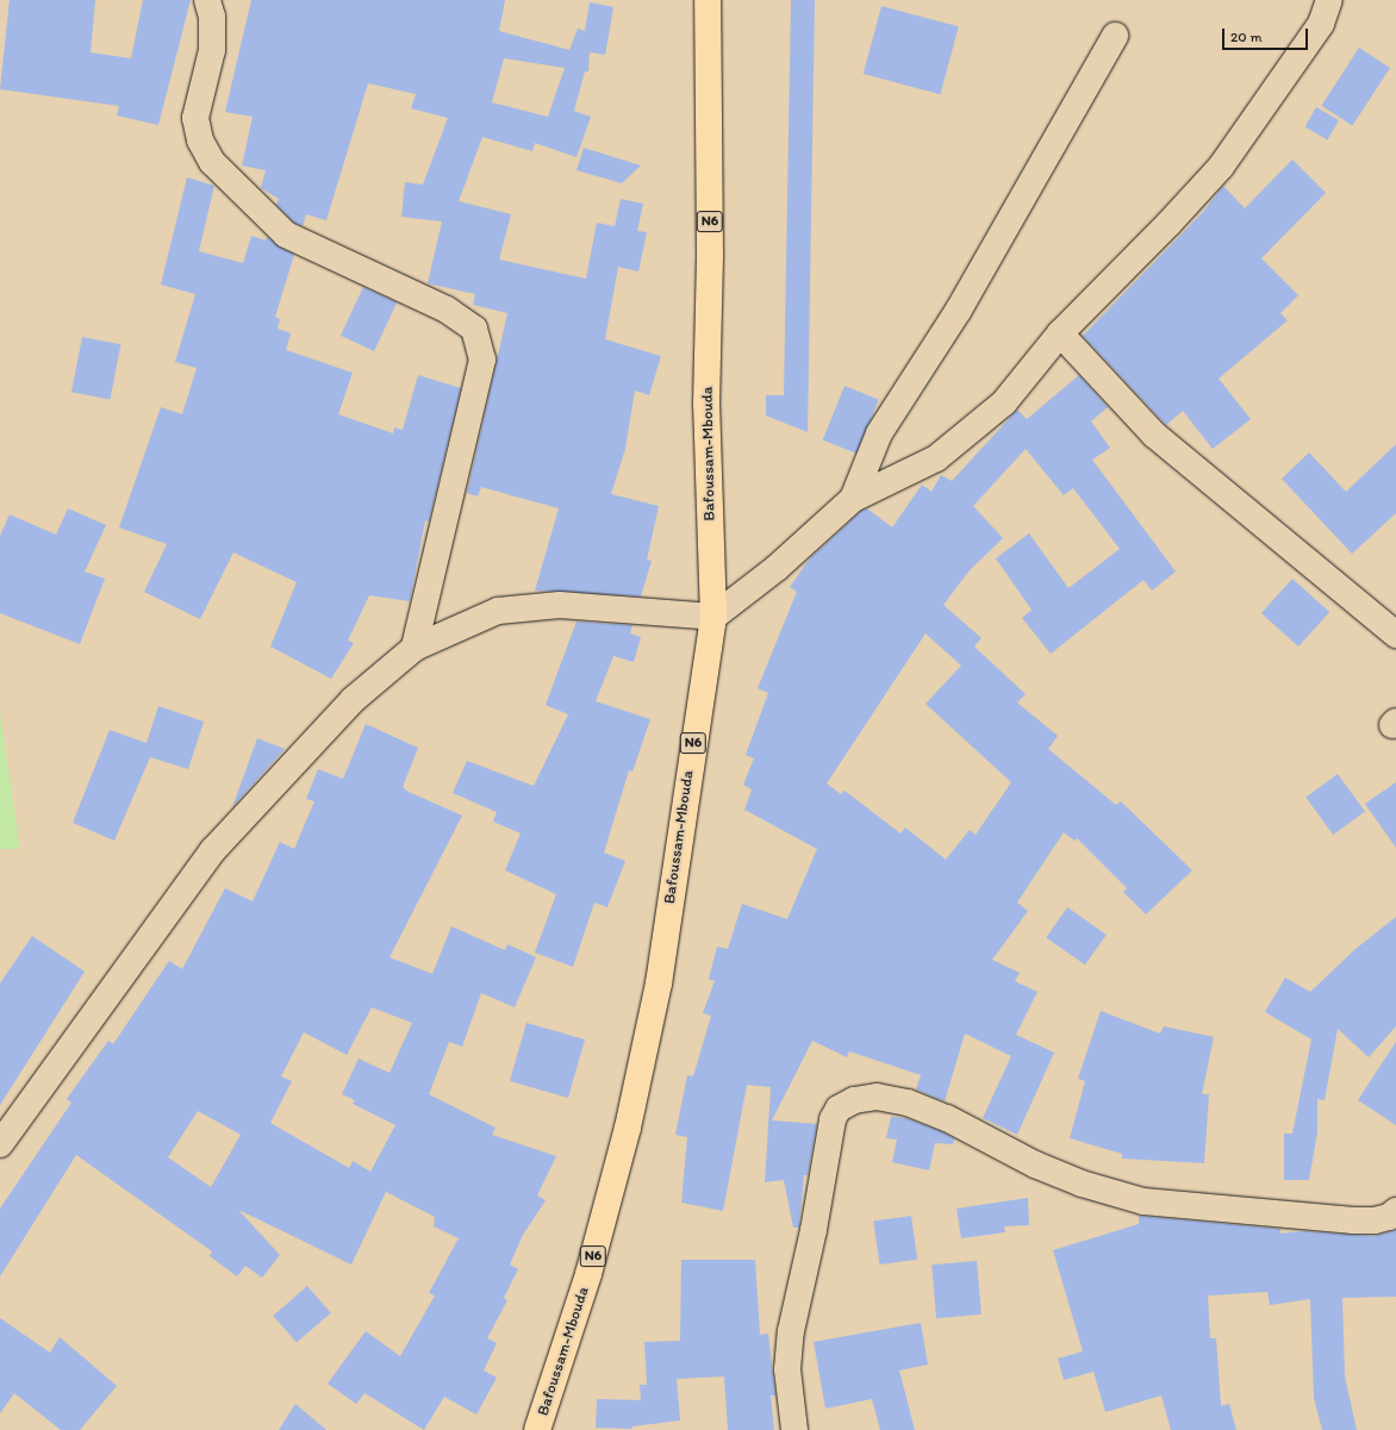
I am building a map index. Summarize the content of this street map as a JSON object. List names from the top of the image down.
{
  "streets": {
    "highway": ["N6", "Bafoussam-Mbouda"]
  },
  "scale_bar": "20 m"
}
